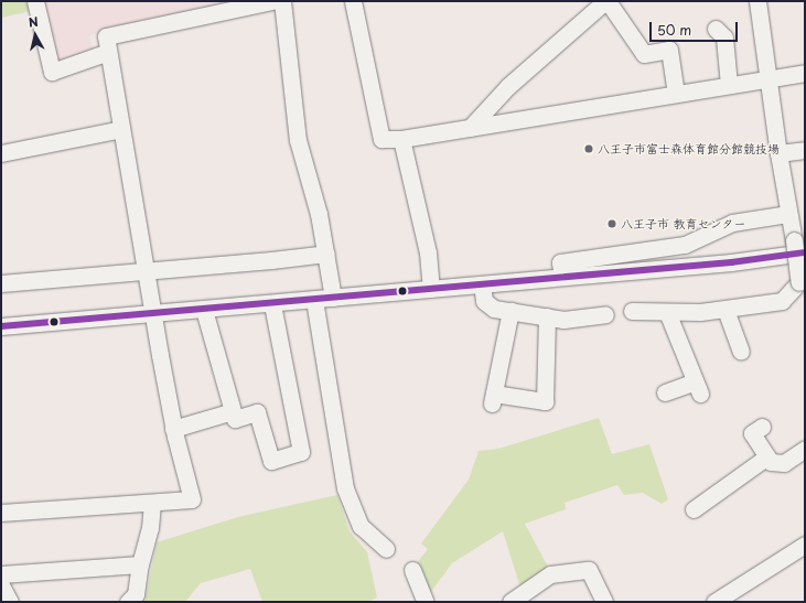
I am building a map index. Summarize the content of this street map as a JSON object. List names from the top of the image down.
{
  "places": ["八王子市富士森体育館分館競技場", "八王子市 教育センター"],
  "scale_bar": "50 m",
  "north": "top"
}
